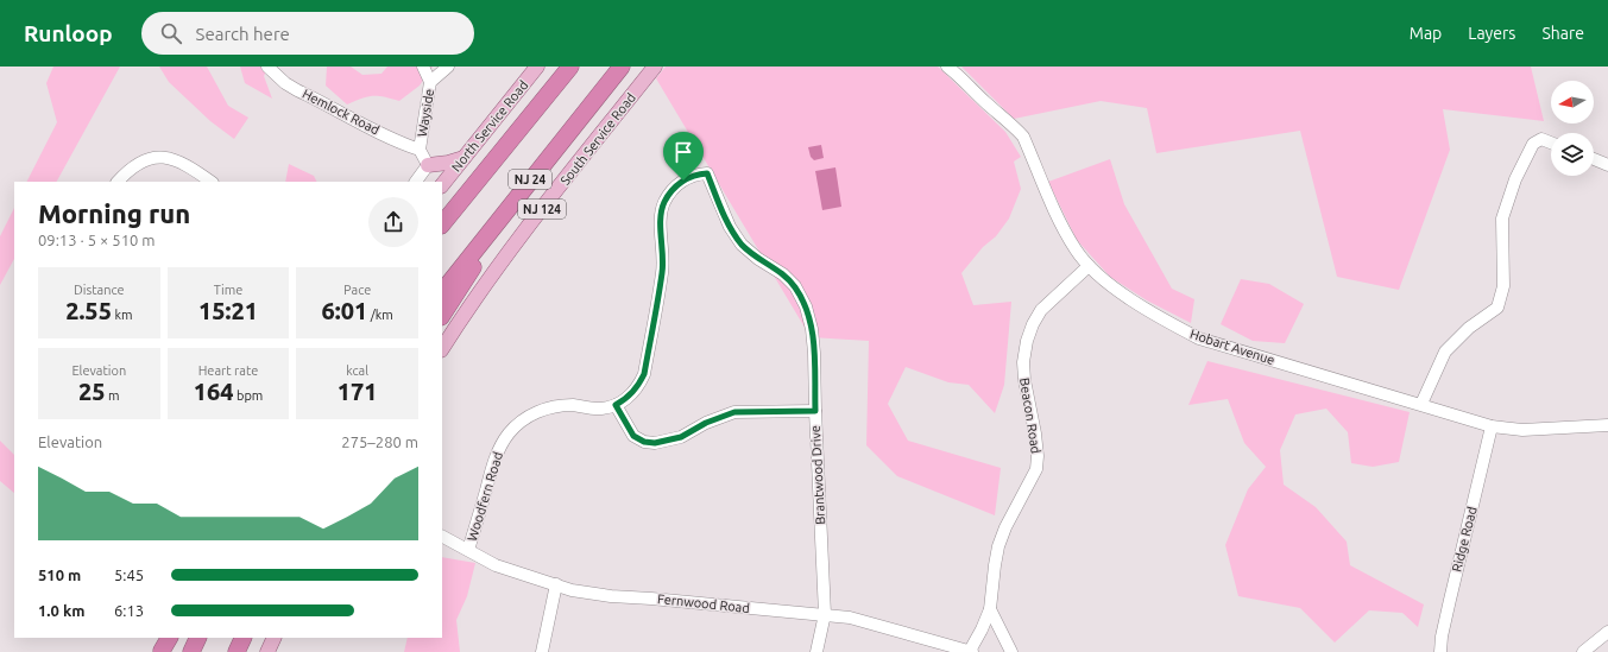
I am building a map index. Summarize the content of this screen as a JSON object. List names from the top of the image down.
{
  "streets": {
    "highway": ["NJ 24"],
    "main road": ["North Service Road", "South Service Road", "NJ 124"],
    "street": [
      "Hemlock Road",
      "Wayside",
      "Hobart Avenue",
      "Beacon Road",
      "Brantwood Drive",
      "Woodfern Road",
      "Ridge Road",
      "Fernwood Road"
    ]
  },
  "crossings": [
    ["Hemlock Road", "Wayside"],
    ["Hobart Avenue", "Beacon Road"],
    ["Hobart Avenue", "Ridge Road"],
    ["Beacon Road", "Fernwood Road"],
    ["Brantwood Drive", "Woodfern Road"],
    ["Brantwood Drive", "Fernwood Road"],
    ["Woodfern Road", "Fernwood Road"]
  ],
  "north": "left",
  "page": {
    "header": "Runloop",
    "search": "Search here",
    "nav": ["Map", "Layers", "Share"],
    "heading": ["Morning run", "09:13 · 5 × 510 m"],
    "stats": [
      ["Distance", "2.55 km"],
      ["Time", "15:21"],
      ["Pace", "6:01 /km"],
      ["Elevation", "25 m"],
      ["Heart rate", "164 bpm"],
      ["kcal", "171"]
    ],
    "chart": ["Elevation", "275–280 m"],
    "list": [
      {
        "name": "510 m",
        "note": "5:45"
      },
      {
        "name": "1.0 km",
        "note": "6:13"
      }
    ]
  }
}
